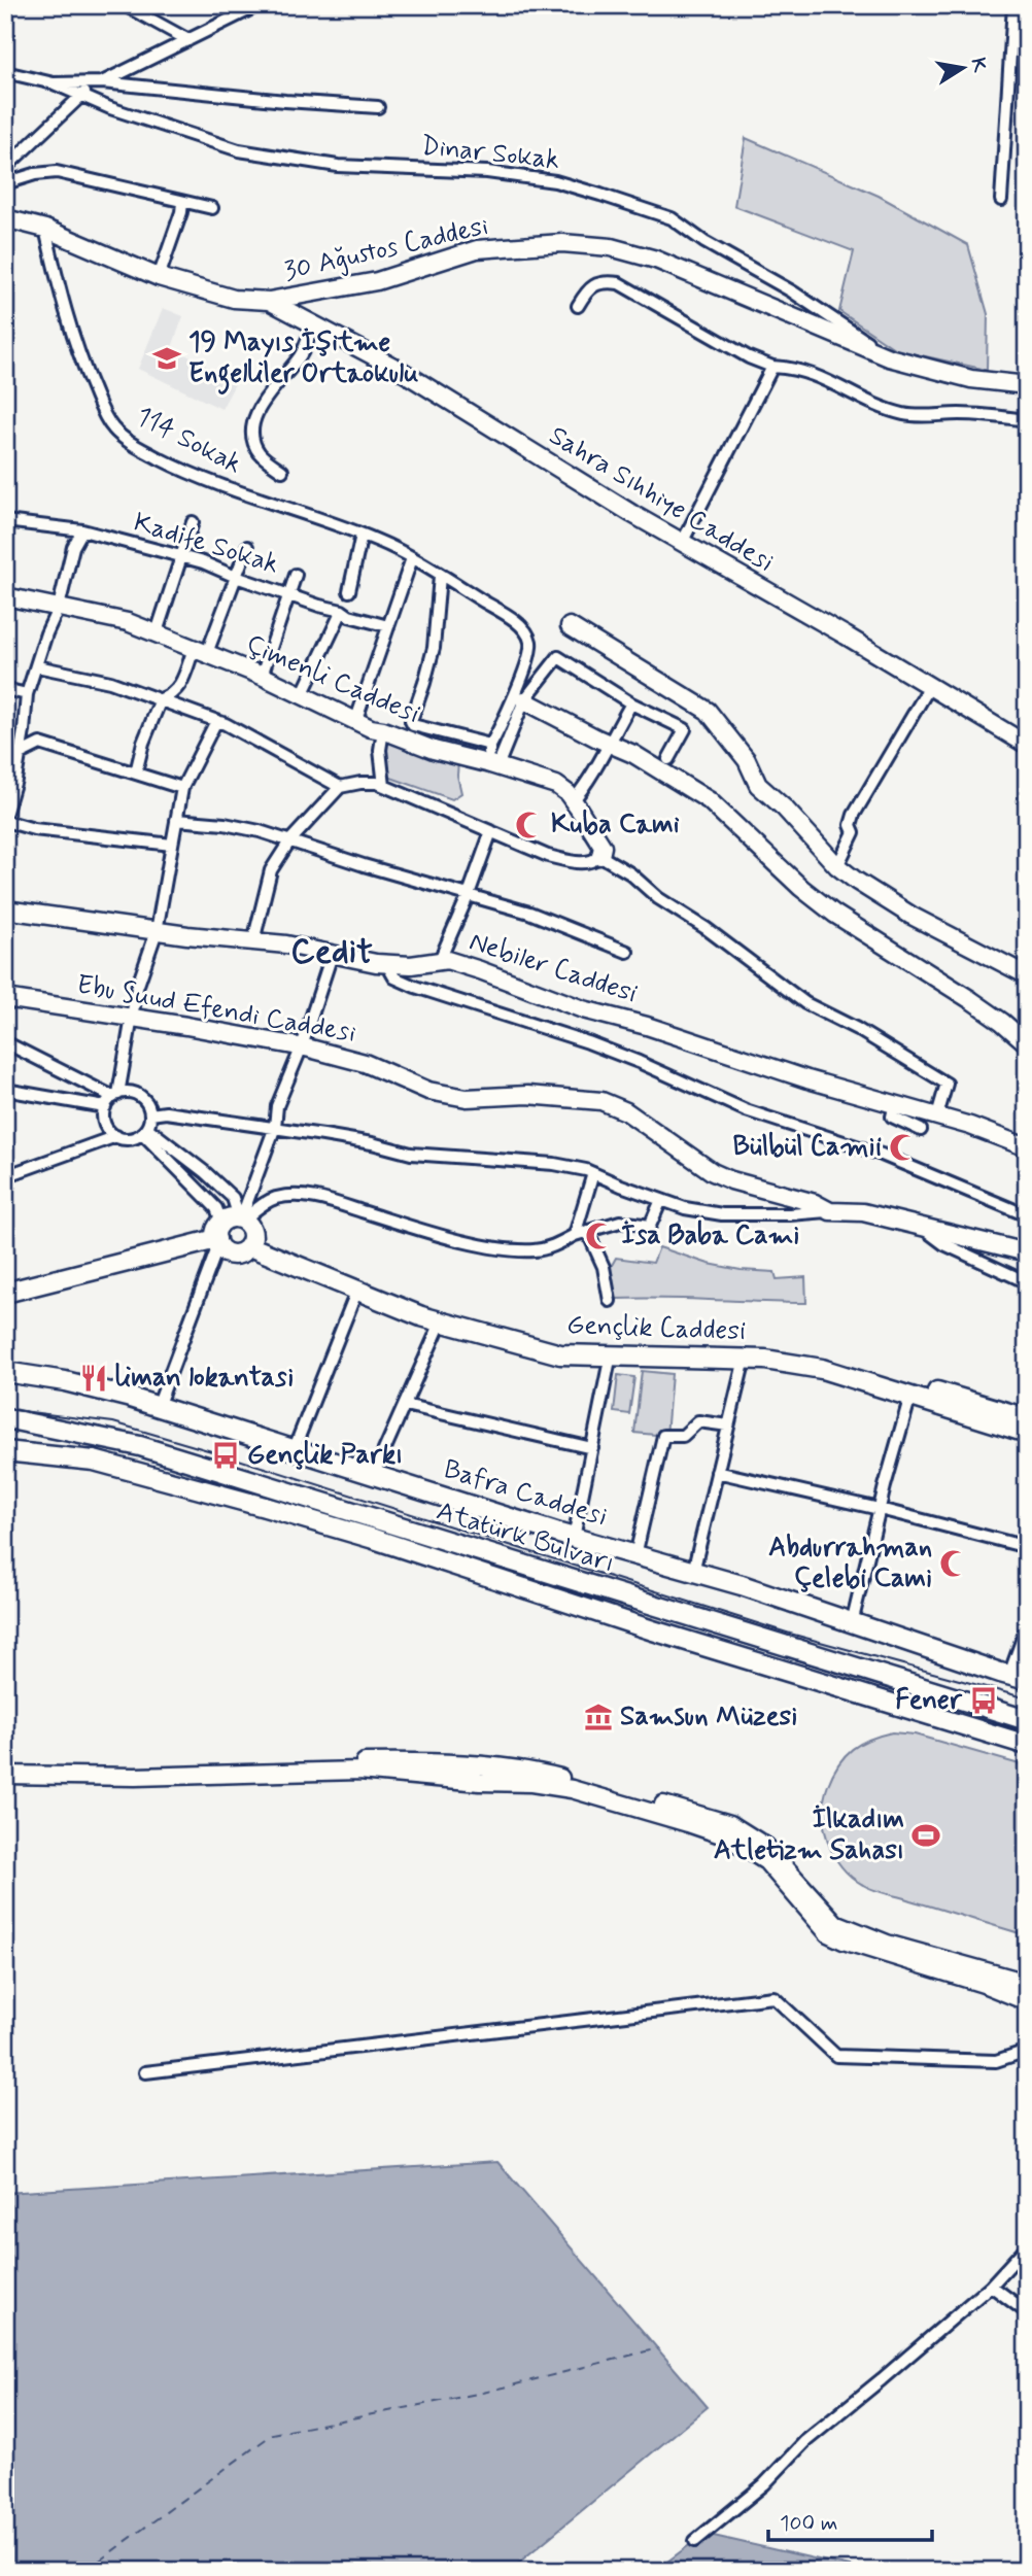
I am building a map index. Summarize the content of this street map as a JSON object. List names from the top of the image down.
{
  "streets": {
    "main road": ["Gençlik Caddesi", "Bafra Caddesi", "Atatürk Bulvarı"],
    "street": [
      "Dinar Sokak",
      "30 Ağustos Caddesi",
      "114 Sokak",
      "Sahra Sıhhiye Caddesi",
      "Kadife Sokak",
      "Çimenli Caddesi",
      "Nebiler Caddesi",
      "Ebu Suud Efendi Caddesi"
    ]
  },
  "crossings": [
    ["Dinar Sokak", "30 Ağustos Caddesi"],
    ["30 Ağustos Caddesi", "114 Sokak"],
    ["30 Ağustos Caddesi", "Sahra Sıhhiye Caddesi"],
    ["114 Sokak", "Çimenli Caddesi"]
  ],
  "districts": ["Cedit"],
  "places": {
    "school or university": ["19 Mayıs İşitme Engelliler Ortaokulu"],
    "mosque": [
      "Kuba Cami",
      "Bülbül Camii",
      "İsa Baba Cami",
      "Abdurrahman Çelebi Cami"
    ],
    "restaurant": ["liman lokantasi"],
    "bus stop": ["Gençlik Parkı", "Fener"],
    "museum": ["Samsun Müzesi"],
    "sports": ["İlkadım Atletizm Sahası"]
  },
  "scale_bar": "100 m",
  "north": "right"
}
